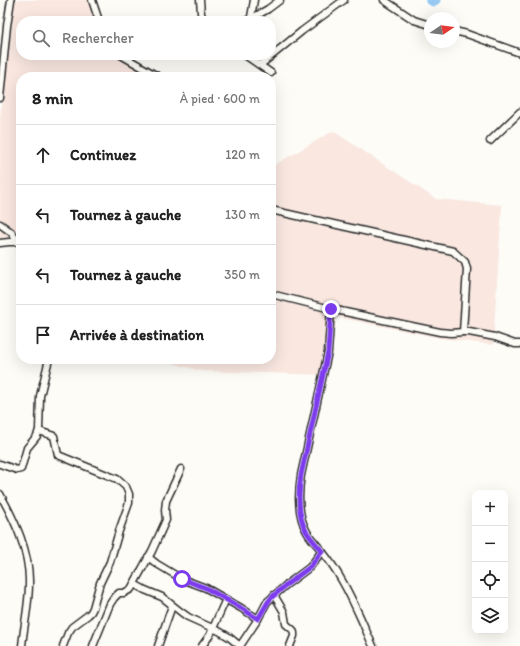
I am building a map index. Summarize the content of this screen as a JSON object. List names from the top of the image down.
{
  "north": "right",
  "page": {
    "search": "Rechercher",
    "heading": ["8 min", "À pied · 600 m"],
    "list": [
      ["Continuez", "120 m"],
      ["Tournez à gauche", "130 m"],
      ["Tournez à gauche", "350 m"],
      "Arrivée à destination"
    ],
    "map_buttons": ["+", "−"]
  }
}
